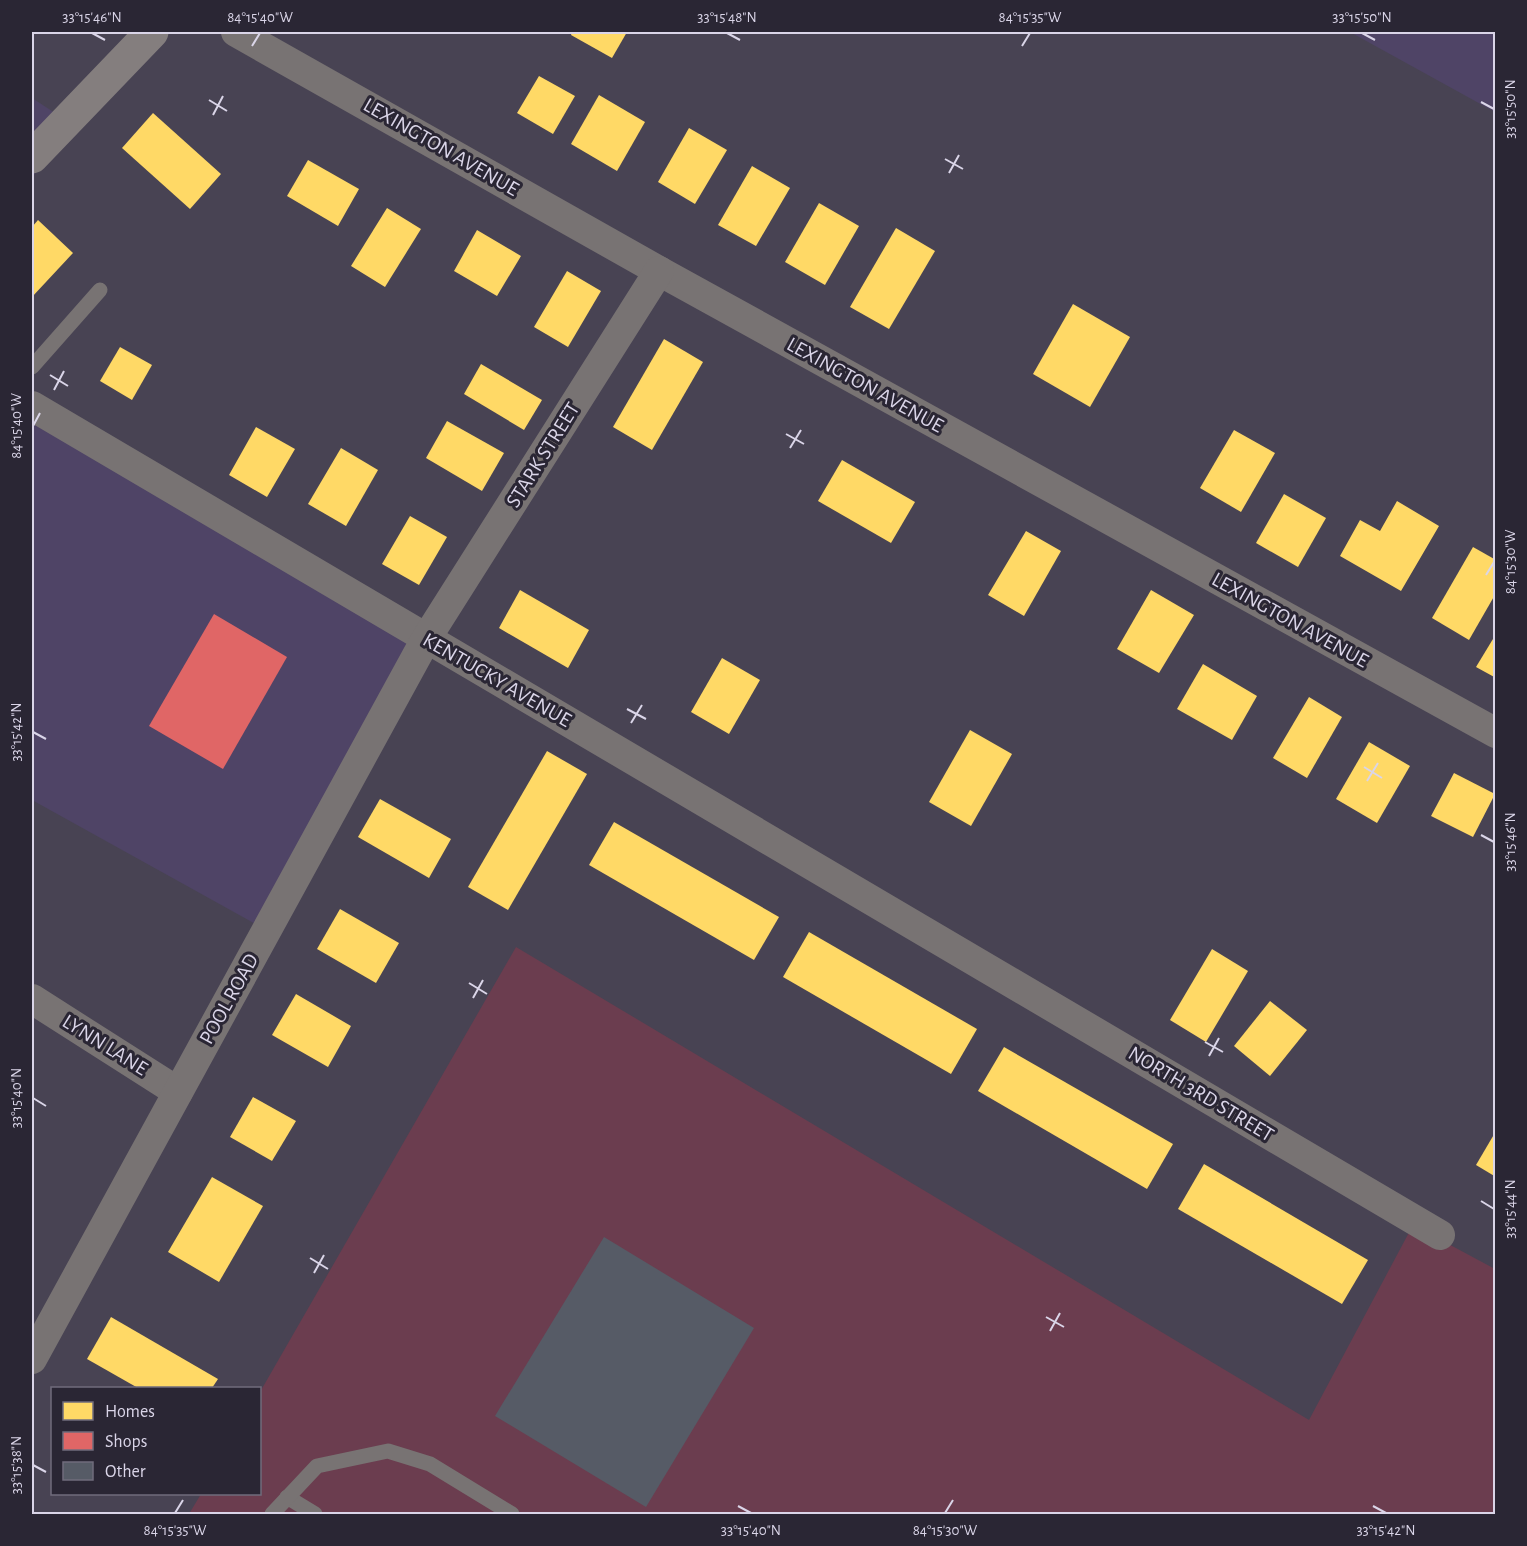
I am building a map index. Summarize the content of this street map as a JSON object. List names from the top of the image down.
{
  "streets": {
    "street": [
      "LEXINGTON AVENUE",
      "STARK STREET",
      "KENTUCKY AVENUE",
      "POOL ROAD",
      "LYNN LANE",
      "NORTH 3RD STREET"
    ]
  },
  "crossings": [
    ["LEXINGTON AVENUE", "STARK STREET"],
    ["STARK STREET", "KENTUCKY AVENUE"],
    ["STARK STREET", "POOL ROAD"],
    ["KENTUCKY AVENUE", "POOL ROAD"],
    ["KENTUCKY AVENUE", "NORTH 3RD STREET"],
    ["POOL ROAD", "LYNN LANE"]
  ],
  "legend": ["Homes", "Shops", "Other"],
  "coordinates": [
    "33°15'46\"N",
    "84°15'40\"W",
    "33°15'48\"N",
    "84°15'35\"W",
    "33°15'50\"N",
    "84°15'30\"W",
    "33°15'42\"N",
    "33°15'40\"N",
    "33°15'44\"N",
    "33°15'38\"N"
  ]
}
